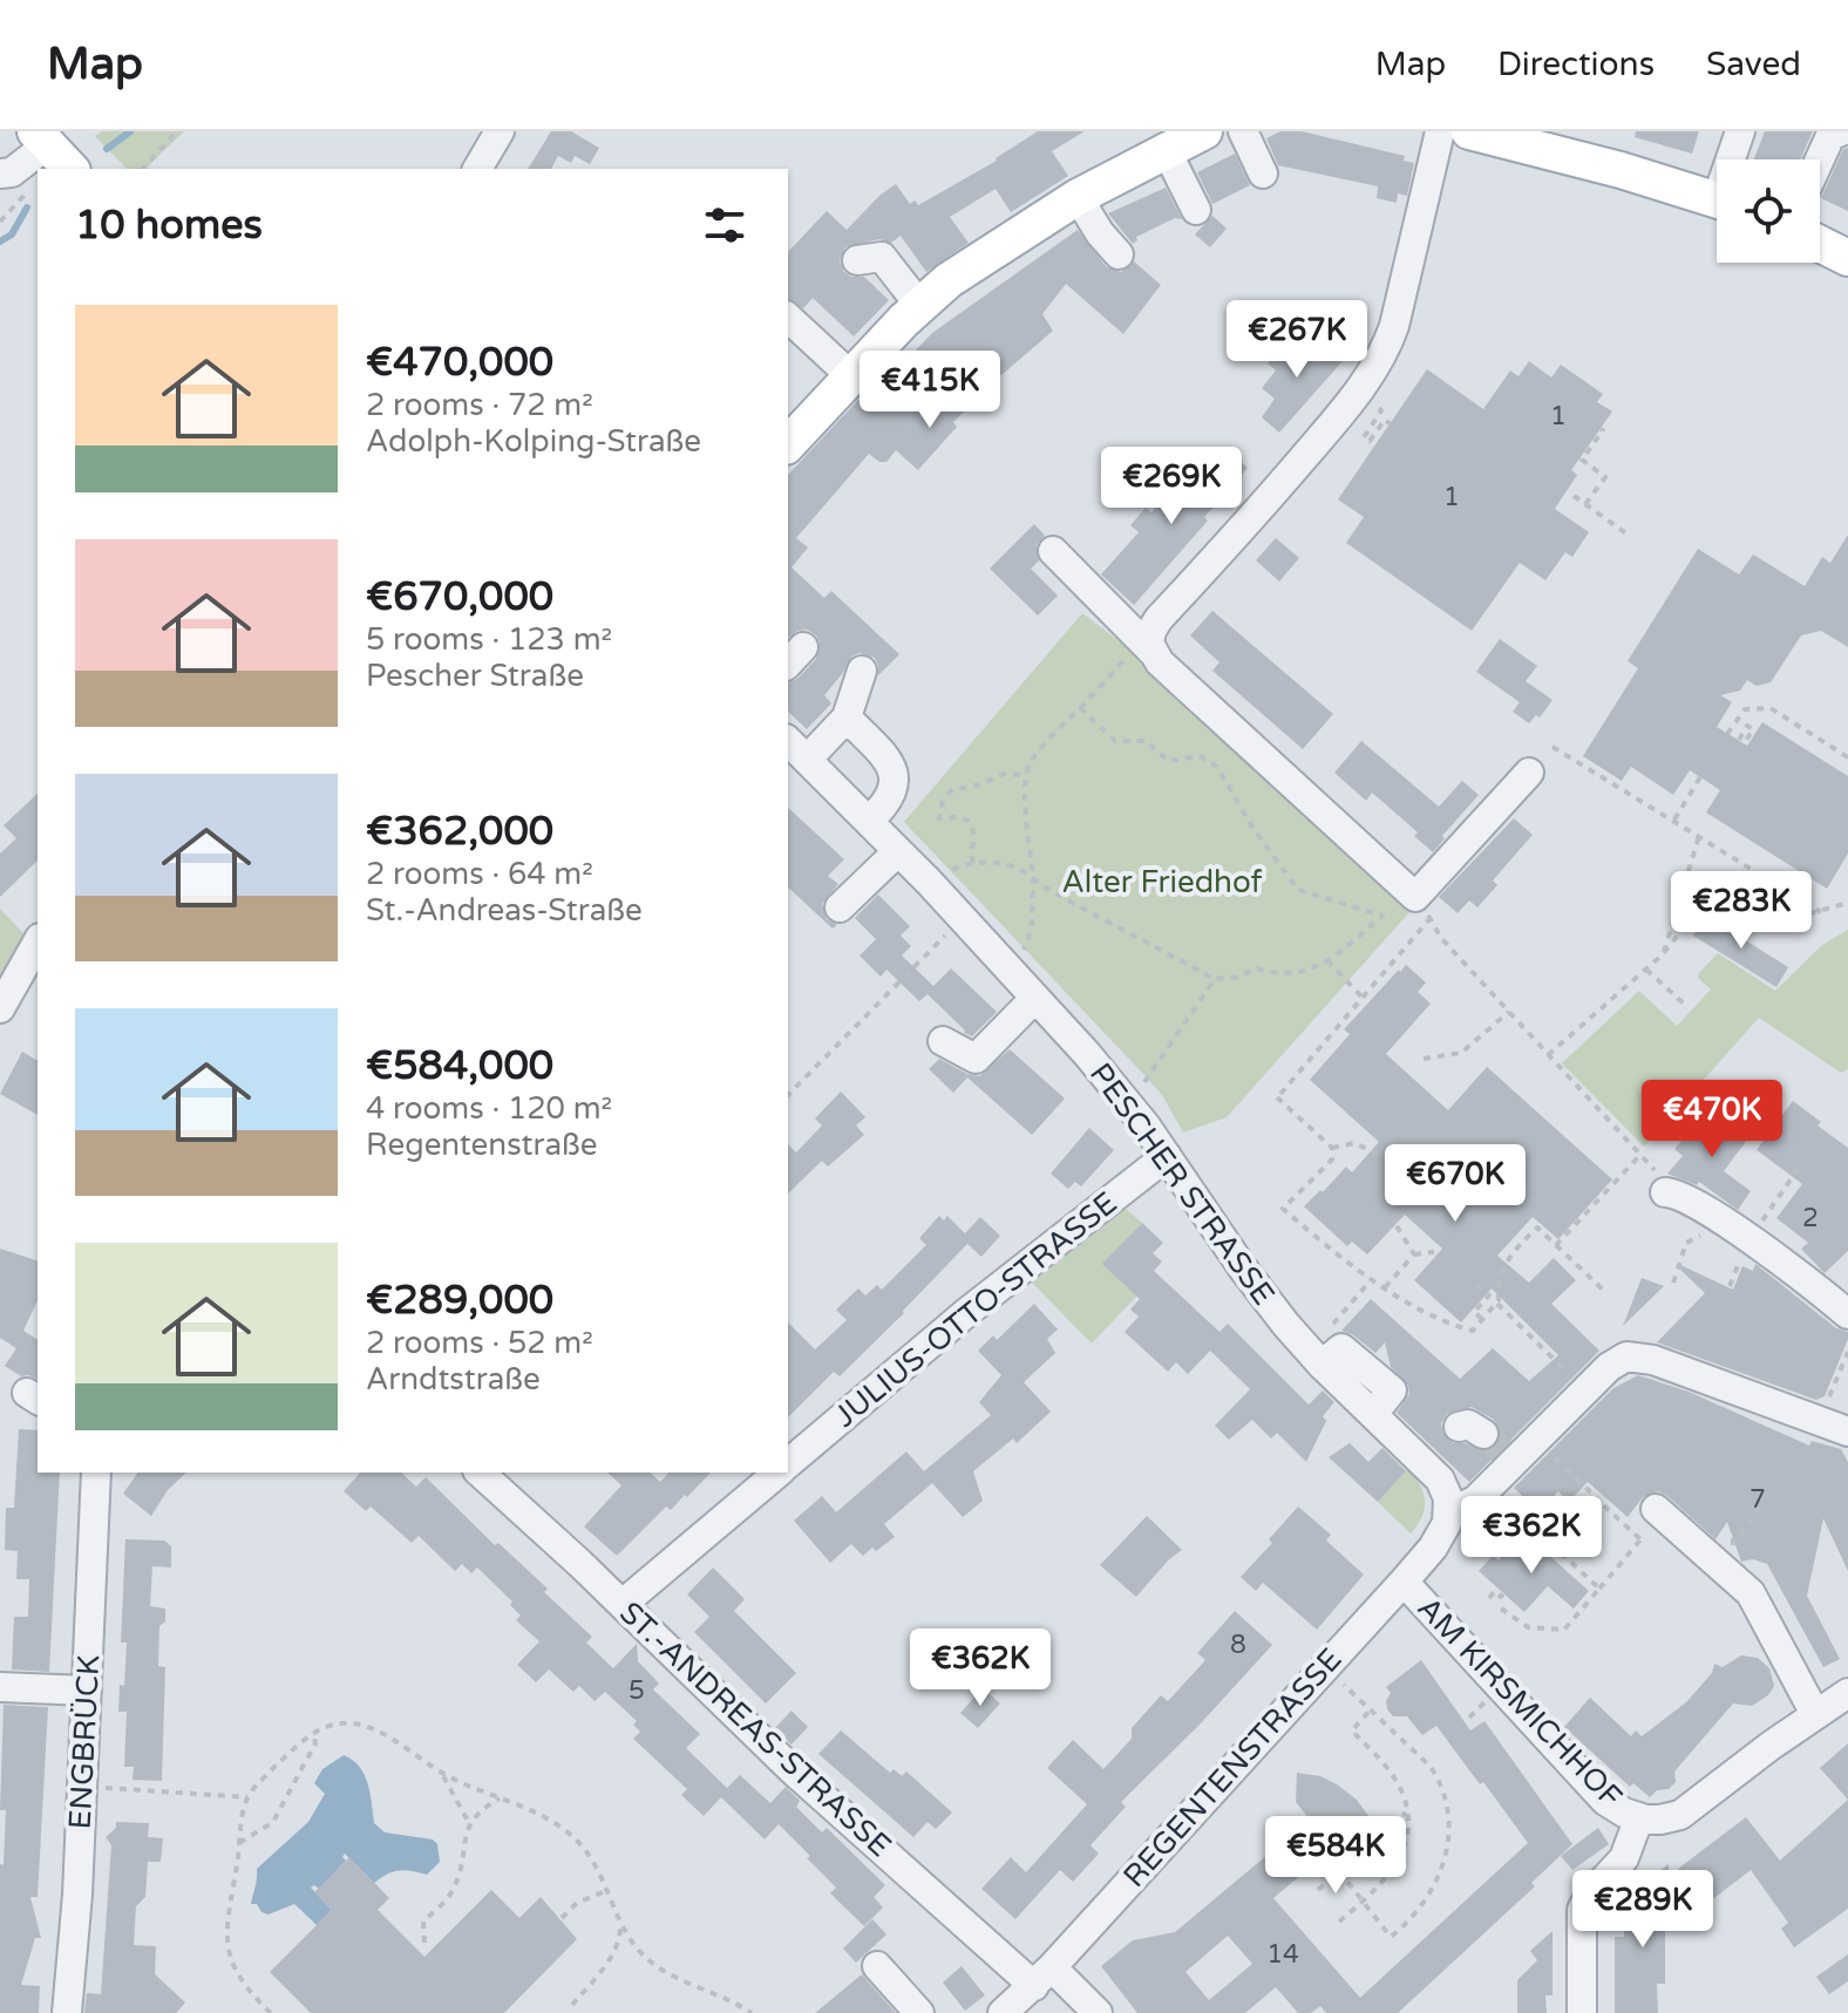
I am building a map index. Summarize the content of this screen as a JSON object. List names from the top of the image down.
{
  "streets": {
    "street": [
      "PESCHER STRASSE",
      "JULIUS-OTTO-STRASSE",
      "AM KIRSMICHHOF",
      "ST.-ANDREAS-STRASSE",
      "ENGBRÜCK",
      "REGENTENSTRASSE"
    ]
  },
  "crossings": [
    ["PESCHER STRASSE", "JULIUS-OTTO-STRASSE"],
    ["PESCHER STRASSE", "REGENTENSTRASSE"],
    ["JULIUS-OTTO-STRASSE", "ST.-ANDREAS-STRASSE"],
    ["AM KIRSMICHHOF", "REGENTENSTRASSE"],
    ["ST.-ANDREAS-STRASSE", "REGENTENSTRASSE"]
  ],
  "parks": ["Alter Friedhof"],
  "house_numbers": [
    "1",
    "1",
    "2",
    "7",
    "8",
    "5",
    "14"
  ],
  "page": {
    "header": "Map",
    "nav": ["Map", "Directions", "Saved"],
    "heading": "10 homes",
    "list": [
      {
        "name": "€470,000",
        "note": "2 rooms · 72 m² · Adolph-Kolping-Straße"
      },
      {
        "name": "€670,000",
        "note": "5 rooms · 123 m² · Pescher Straße"
      },
      {
        "name": "€362,000",
        "note": "2 rooms · 64 m² · St.-Andreas-Straße"
      },
      {
        "name": "€584,000",
        "note": "4 rooms · 120 m² · Regentenstraße"
      },
      {
        "name": "€289,000",
        "note": "2 rooms · 52 m² · Arndtstraße"
      }
    ],
    "price": [
      "€267K",
      "€415K",
      "€269K",
      "€283K",
      "€470K",
      "€670K",
      "€362K",
      "€362K",
      "€584K",
      "€289K"
    ]
  }
}
